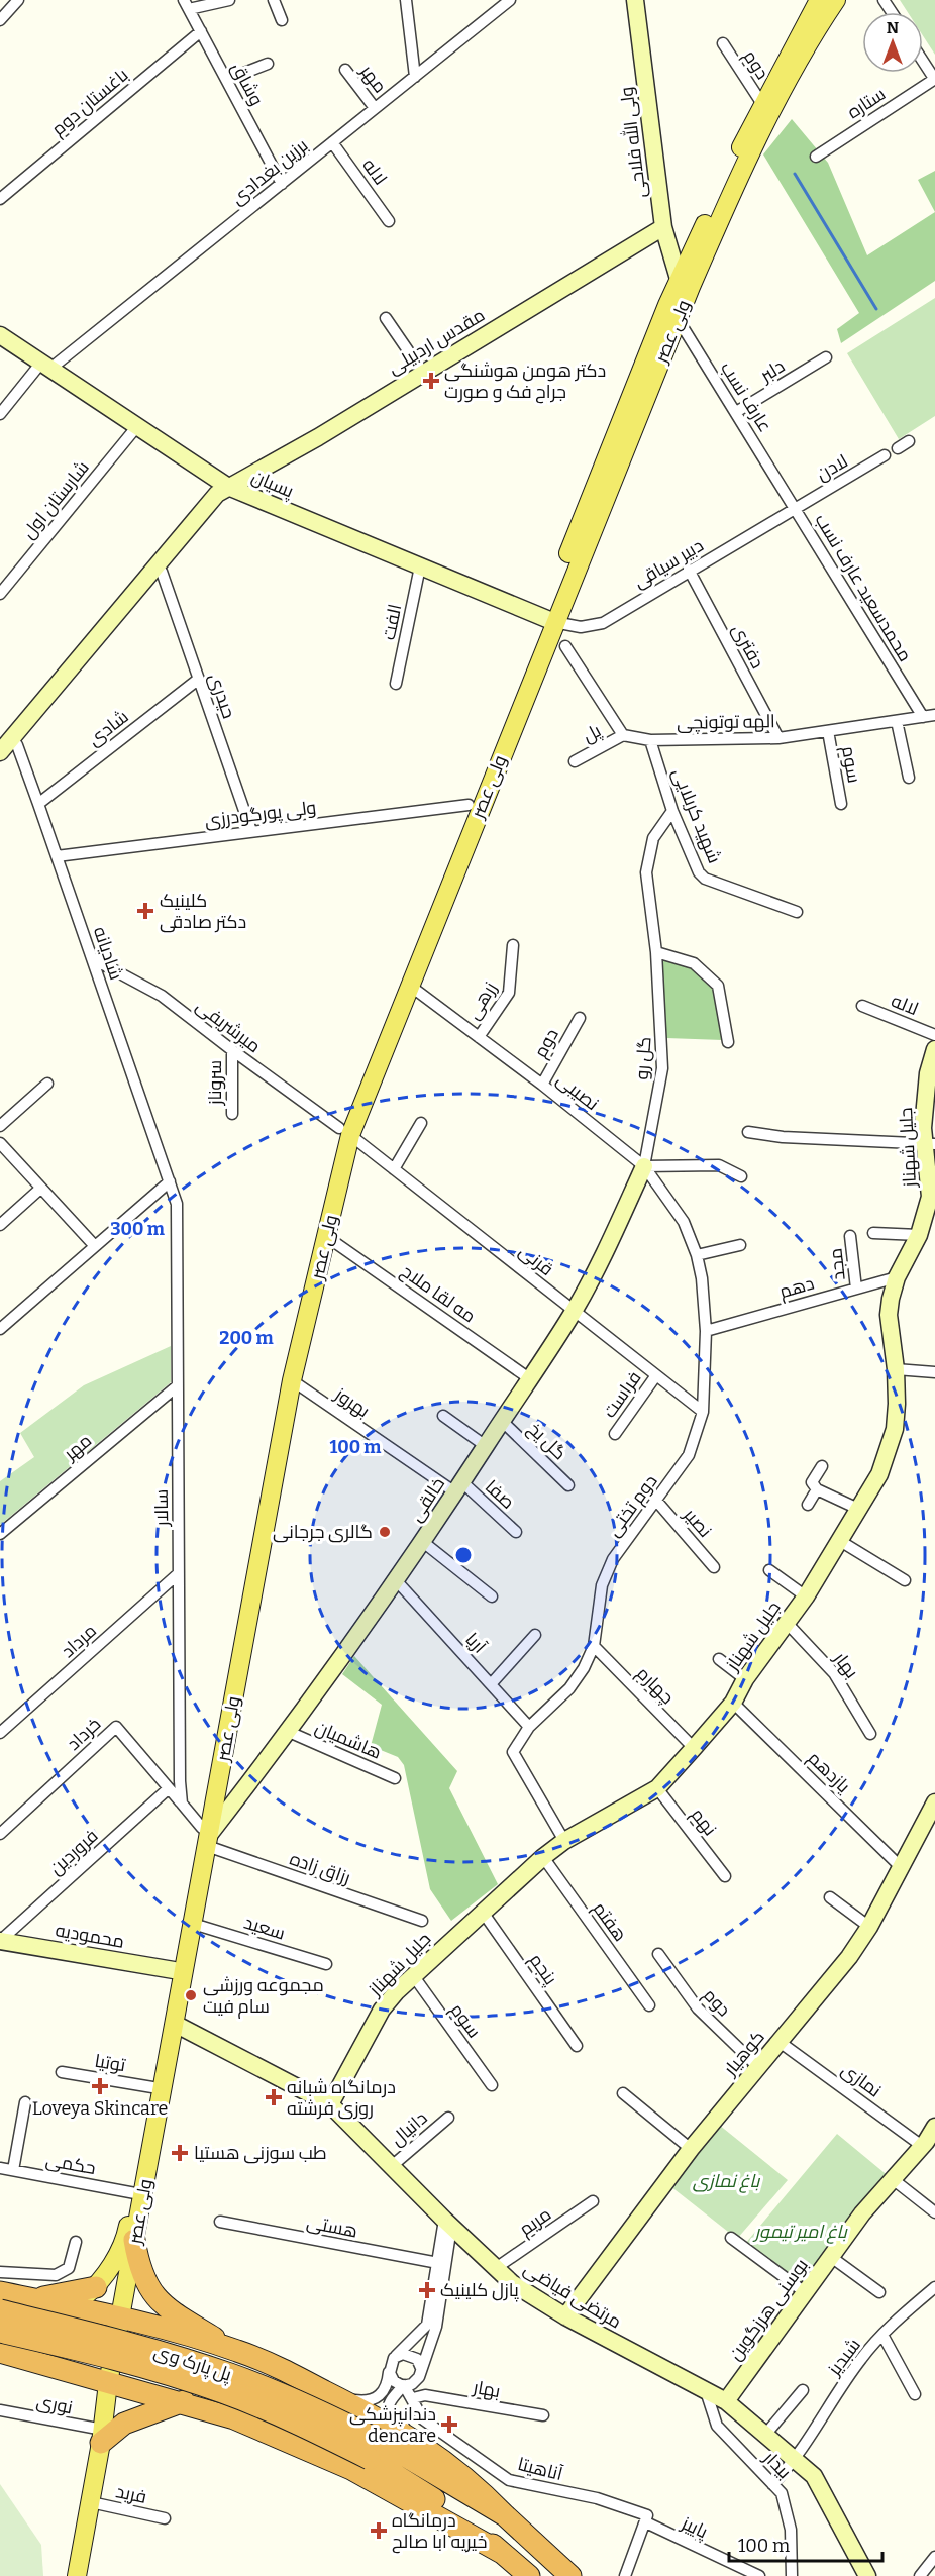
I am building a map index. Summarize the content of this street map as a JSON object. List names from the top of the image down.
{
  "streets": {
    "highway": ["پل پارک وی"],
    "main road": ["ولی عصر"],
    "street": [
      "دوم",
      "مهر",
      "وشاق",
      "باغستان دوم",
      "ستاره",
      "ولی‌ الله فلاحی",
      "برزین بغدادی",
      "لاله",
      "مقدس اردبیلی",
      "دلبر",
      "عارف نسب",
      "لادن",
      "پسیان",
      "شارستان اول",
      "دبیر سیاقی",
      "محمدسعید عارف نسب",
      "الفت",
      "دفتری",
      "حیدری",
      "الهه توتونچی",
      "شادی",
      "پل",
      "سوم",
      "ولی پورگودرزی",
      "شهید کربلایی",
      "شادیانه",
      "زرهی",
      "میرشریفی",
      "گل رو",
      "سروناز",
      "نصیبی",
      "جلیل شهناز",
      "قرنی",
      "مجد",
      "دهم",
      "مه لقا ملاح",
      "فراست",
      "بهروز",
      "گل یخ",
      "صفا",
      "خالقی",
      "دوم تختی",
      "سالار",
      "نصیر",
      "مرداد",
      "آریا",
      "بهار",
      "چهارم",
      "خرداد",
      "هاشمیان",
      "یازدهم",
      "نهم",
      "فروردین",
      "رزاق زاده",
      "هفتم",
      "سعید",
      "محمودیه",
      "پنجم",
      "کوهیار",
      "توتیا",
      "نمازی",
      "دانیال",
      "حکمی",
      "مریم",
      "هستی",
      "مرتضی فیاضی",
      "بوسنی هرزگوین",
      "شبدیز",
      "نوری",
      "بیدار",
      "آناهیتا",
      "فرید",
      "پاییز"
    ]
  },
  "crossings": [
    ["دوم", "ولی عصر"],
    ["دوم", "نصیبی"],
    ["دوم", "کوهیار"],
    ["مهر", "برزین بغدادی"],
    ["مهر", "سالار"],
    ["وشاق", "باغستان دوم"],
    ["وشاق", "برزین بغدادی"],
    ["ولی‌ الله فلاحی", "ولی عصر"],
    ["ولی‌ الله فلاحی", "مقدس اردبیلی"],
    ["برزین بغدادی", "لاله"],
    ["برزین بغدادی", "پسیان"],
    ["ولی عصر", "عارف نسب"],
    ["ولی عصر", "پسیان"],
    ["ولی عصر", "دبیر سیاقی"],
    ["ولی عصر", "ولی پورگودرزی"],
    ["ولی عصر", "میرشریفی"],
    ["ولی عصر", "نصیبی"],
    ["ولی عصر", "قرنی"],
    ["ولی عصر", "مه لقا ملاح"],
    ["ولی عصر", "بهروز"],
    ["ولی عصر", "خالقی"],
    ["ولی عصر", "رزاق زاده"],
    ["ولی عصر", "سعید"],
    ["ولی عصر", "محمودیه"],
    ["ولی عصر", "توتیا"],
    ["ولی عصر", "حکمی"],
    ["ولی عصر", "مرتضی فیاضی"],
    ["ولی عصر", "نوری"],
    ["ولی عصر", "فرید"],
    ["مقدس اردبیلی", "پسیان"],
    ["مقدس اردبیلی", "حیدری"],
    ["مقدس اردبیلی", "شادیانه"],
    ["دلبر", "عارف نسب"],
    ["عارف نسب", "لادن"],
    ["عارف نسب", "دبیر سیاقی"],
    ["عارف نسب", "محمدسعید عارف نسب"],
    ["لادن", "دبیر سیاقی"],
    ["لادن", "محمدسعید عارف نسب"],
    ["پسیان", "شارستان اول"],
    ["پسیان", "دبیر سیاقی"],
    ["پسیان", "الفت"],
    ["دبیر سیاقی", "محمدسعید عارف نسب"],
    ["دبیر سیاقی", "دفتری"],
    ["محمدسعید عارف نسب", "الهه توتونچی"],
    ["دفتری", "الهه توتونچی"],
    ["حیدری", "شادی"],
    ["حیدری", "ولی پورگودرزی"],
    ["الهه توتونچی", "پل"],
    ["الهه توتونچی", "سوم"],
    ["الهه توتونچی", "شهید کربلایی"],
    ["شادی", "شادیانه"],
    ["سوم", "جلیل شهناز"],
    ["ولی پورگودرزی", "شادیانه"],
    ["شهید کربلایی", "گل رو"],
    ["شادیانه", "میرشریفی"],
    ["شادیانه", "سالار"],
    ["زرهی", "نصیبی"],
    ["میرشریفی", "سروناز"],
    ["میرشریفی", "قرنی"],
    ["گل رو", "نصیبی"],
    ["گل رو", "خالقی"],
    ["گل رو", "دوم تختی"],
    ["نصیبی", "خالقی"],
    ["نصیبی", "دوم تختی"],
    ["جلیل شهناز", "دهم"],
    ["جلیل شهناز", "دوم تختی"],
    ["جلیل شهناز", "بهار"],
    ["جلیل شهناز", "چهارم"],
    ["جلیل شهناز", "یازدهم"],
    ["جلیل شهناز", "نهم"],
    ["جلیل شهناز", "هفتم"],
    ["جلیل شهناز", "پنجم"],
    ["جلیل شهناز", "مرتضی فیاضی"],
    ["قرنی", "فراست"],
    ["قرنی", "خالقی"],
    ["قرنی", "دوم تختی"],
    ["مجد", "دهم"],
    ["دهم", "دوم تختی"],
    ["مه لقا ملاح", "خالقی"],
    ["بهروز", "صفا"],
    ["بهروز", "خالقی"],
    ["گل یخ", "خالقی"],
    ["صفا", "خالقی"],
    ["خالقی", "دوم تختی"],
    ["خالقی", "آریا"],
    ["خالقی", "هاشمیان"],
    ["خالقی", "رزاق زاده"],
    ["دوم تختی", "نصیر"],
    ["دوم تختی", "آریا"],
    ["دوم تختی", "چهارم"],
    ["سالار", "مرداد"],
    ["سالار", "خرداد"],
    ["خرداد", "فروردین"],
    ["یازدهم", "کوهیار"],
    ["فروردین", "محمودیه"],
    ["کوهیار", "نمازی"],
    ["کوهیار", "مرتضی فیاضی"],
    ["نمازی", "بوسنی هرزگوین"],
    ["دانیال", "مرتضی فیاضی"],
    ["مریم", "مرتضی فیاضی"],
    ["مرتضی فیاضی", "بوسنی هرزگوین"],
    ["مرتضی فیاضی", "شبدیز"],
    ["مرتضی فیاضی", "بیدار"],
    ["شبدیز", "بیدار"]
  ],
  "parks": ["باغ نمازی", "باغ امیر تیمور"],
  "places": {
    "health": [
      "دکتر هومن هوشنگی جراح فک و صورت",
      "کلینیک دکتر صادقی",
      "Loveya Skincare",
      "درمانگاه شبانه روزی فرشته",
      "طب سوزنی هستیا",
      "پازل کلینیک",
      "دندانپزشکی dencare",
      "درمانگاه خیریه ابا صالح"
    ],
    "other": ["گالری جرجانی", "مجموعه ورزشی سام فیت"]
  },
  "scale_bar": "100 m",
  "north": "top",
  "rings": ["300 m", "200 m", "100 m"]
}
